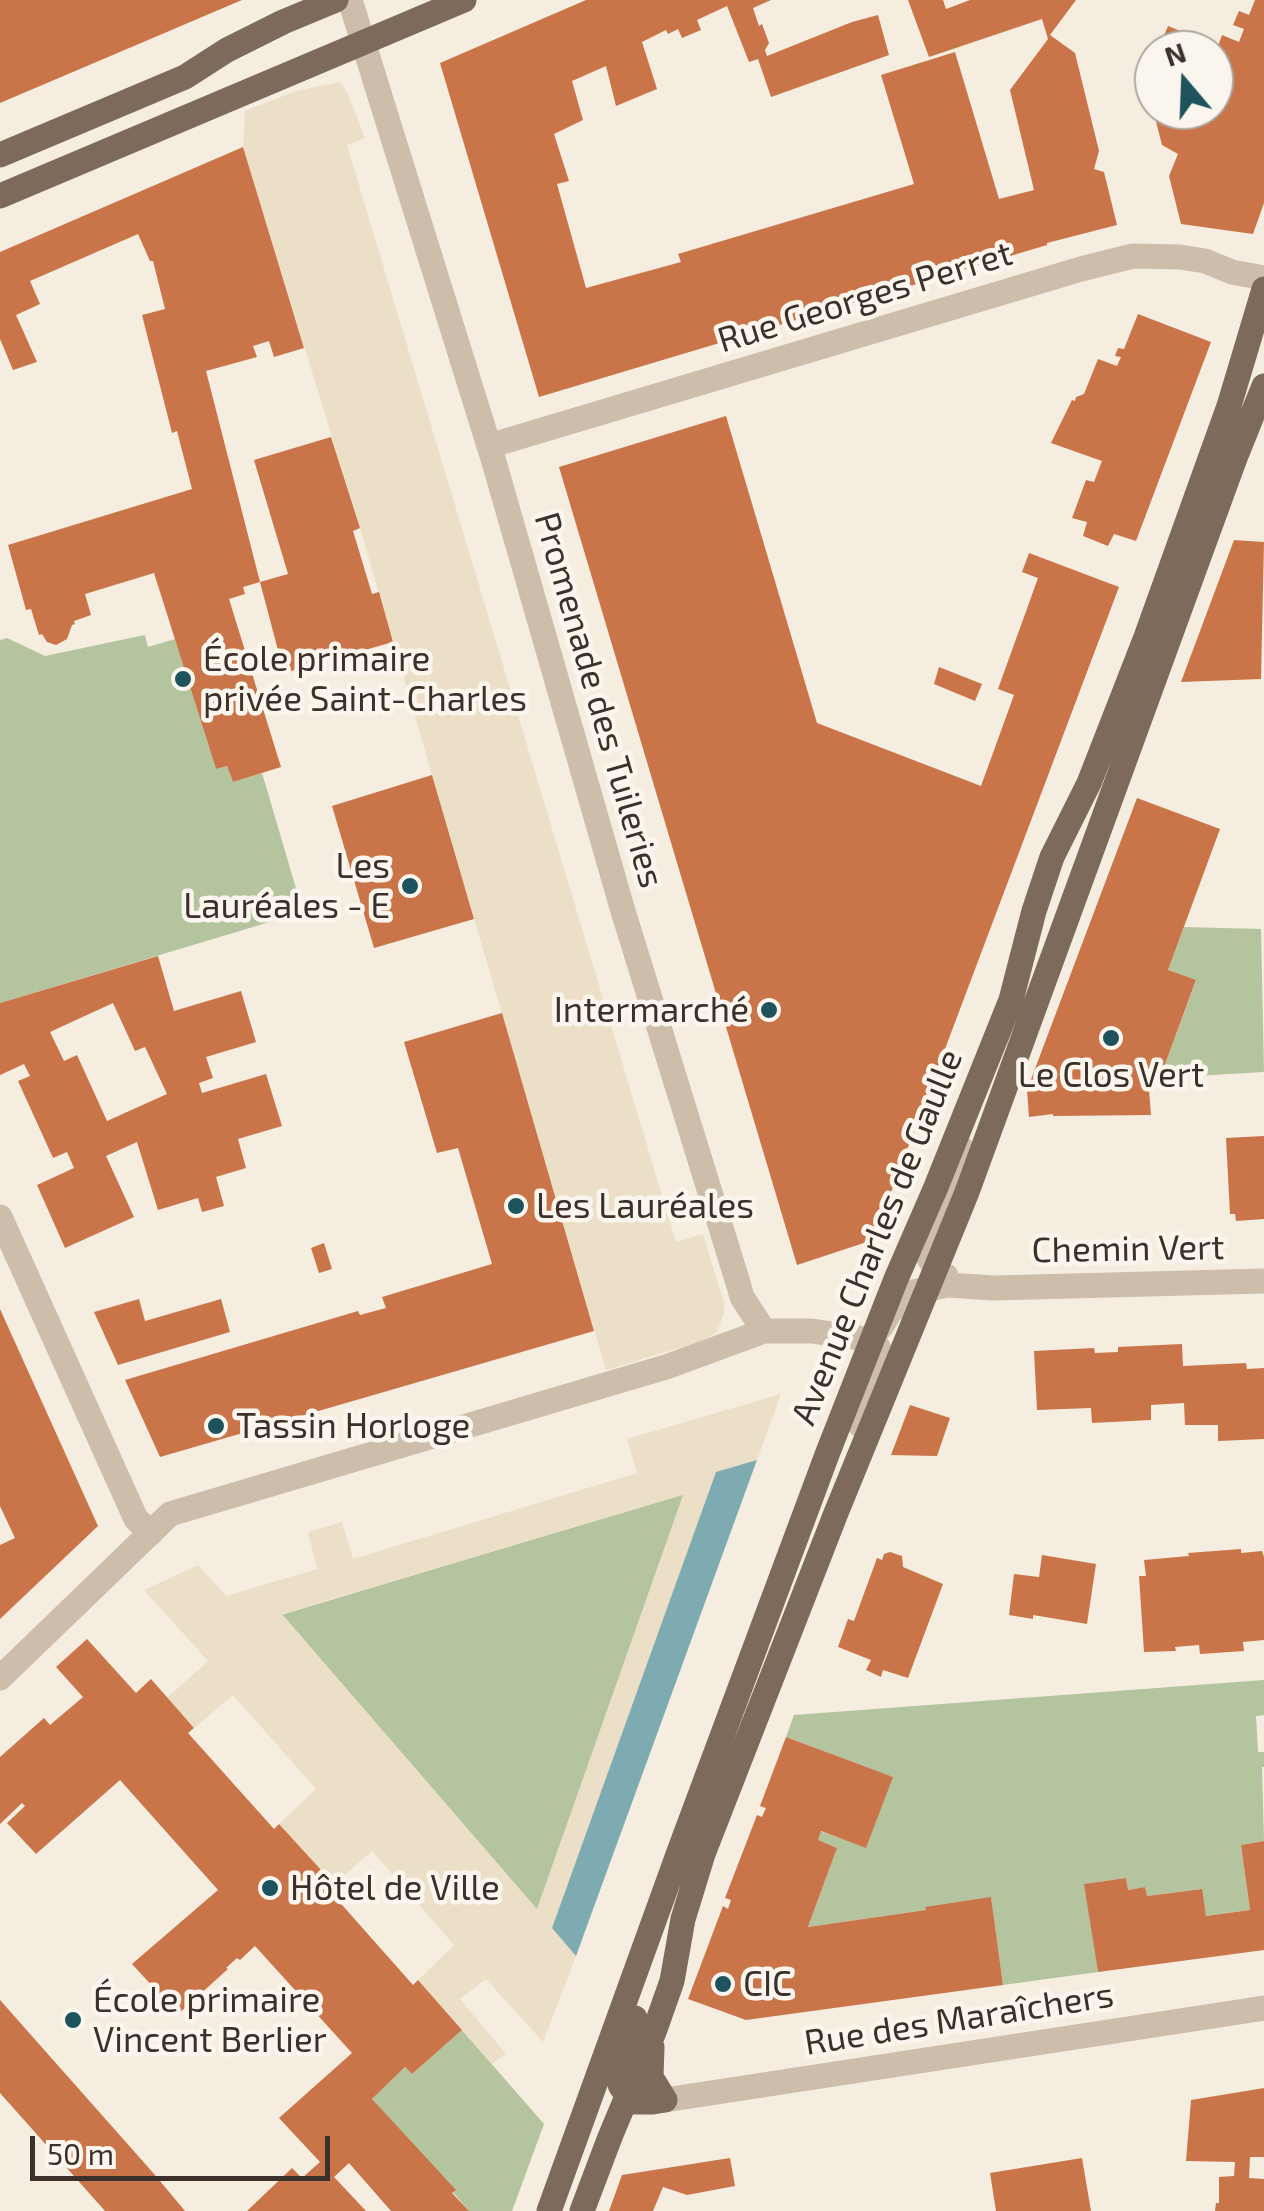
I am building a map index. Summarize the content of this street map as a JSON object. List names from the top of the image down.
{
  "streets": {
    "main road": ["Avenue Charles de Gaulle"],
    "street": [
      "Rue Georges Perret",
      "Promenade des Tuileries",
      "Chemin Vert",
      "Rue des Maraîchers"
    ]
  },
  "crossings": [
    ["Rue Georges Perret", "Promenade des Tuileries"],
    ["Avenue Charles de Gaulle", "Chemin Vert"]
  ],
  "places": [
    "École primaire privée Saint-Charles",
    "Les Lauréales - E",
    "Intermarché",
    "Le Clos Vert",
    "Les Lauréales",
    "Tassin Horloge",
    "Hôtel de Ville",
    "CIC",
    "École primaire Vincent Berlier"
  ],
  "scale_bar": "50 m",
  "north": "top"
}
